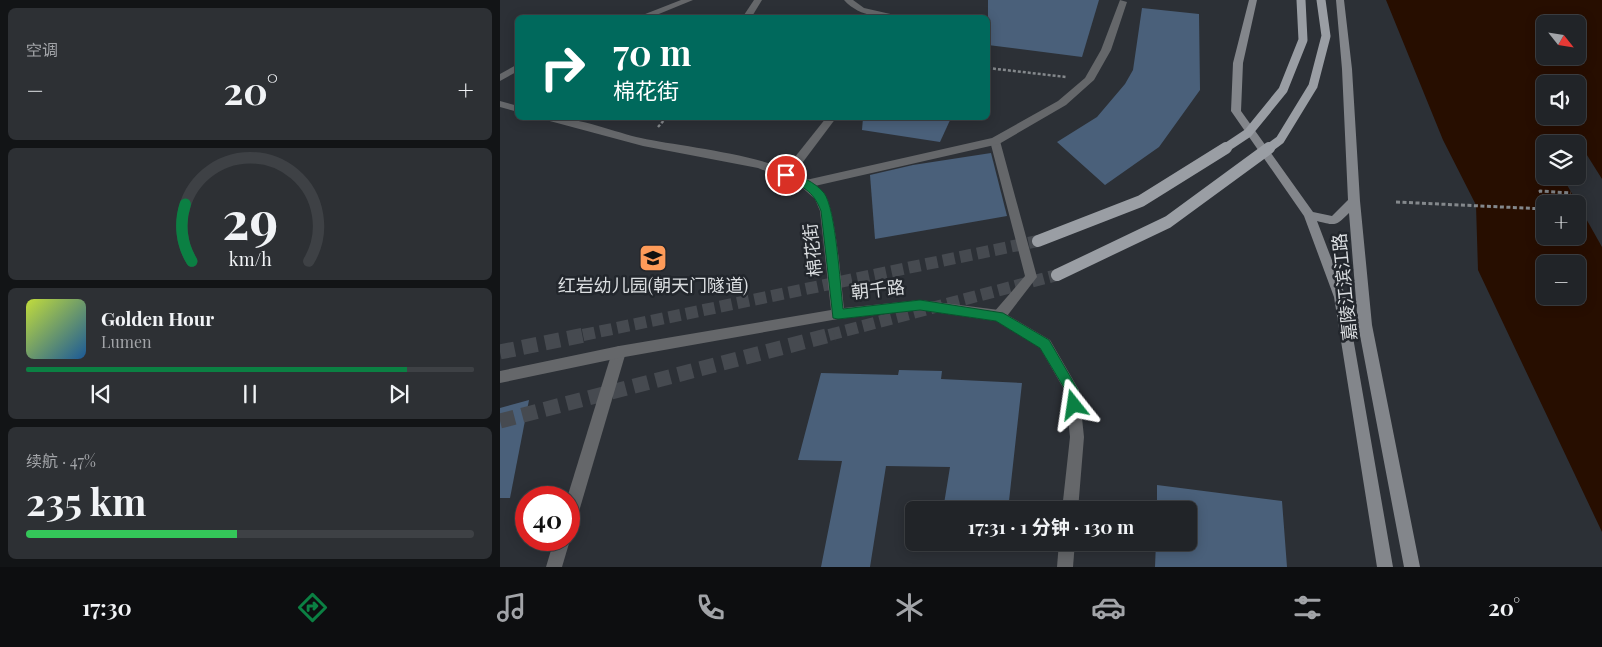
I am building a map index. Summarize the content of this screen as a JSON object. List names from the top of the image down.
{
  "streets": {
    "main road": ["嘉陵江滨江路"],
    "street": ["棉花街", "朝千路"]
  },
  "crossings": [
    ["棉花街", "朝千路"]
  ],
  "places": {
    "school or university": ["红岩幼儿园(朝天门隧道)"]
  },
  "north": "bottom right",
  "page": {
    "tile": [
      "空调",
      ["续航 · 47%", "235 km"]
    ],
    "map_buttons": ["+", "−"],
    "turn": ["70 m", "棉花街"],
    "heat": ["−", "20°", "+"],
    "song": ["Golden Hour", "Lumen"],
    "limit": "40",
    "trip": "17:31 · 1 分钟 · 130 m",
    "tabs": ["17:30", "20°"],
    "gauge": ["29", "km/h"]
  }
}
